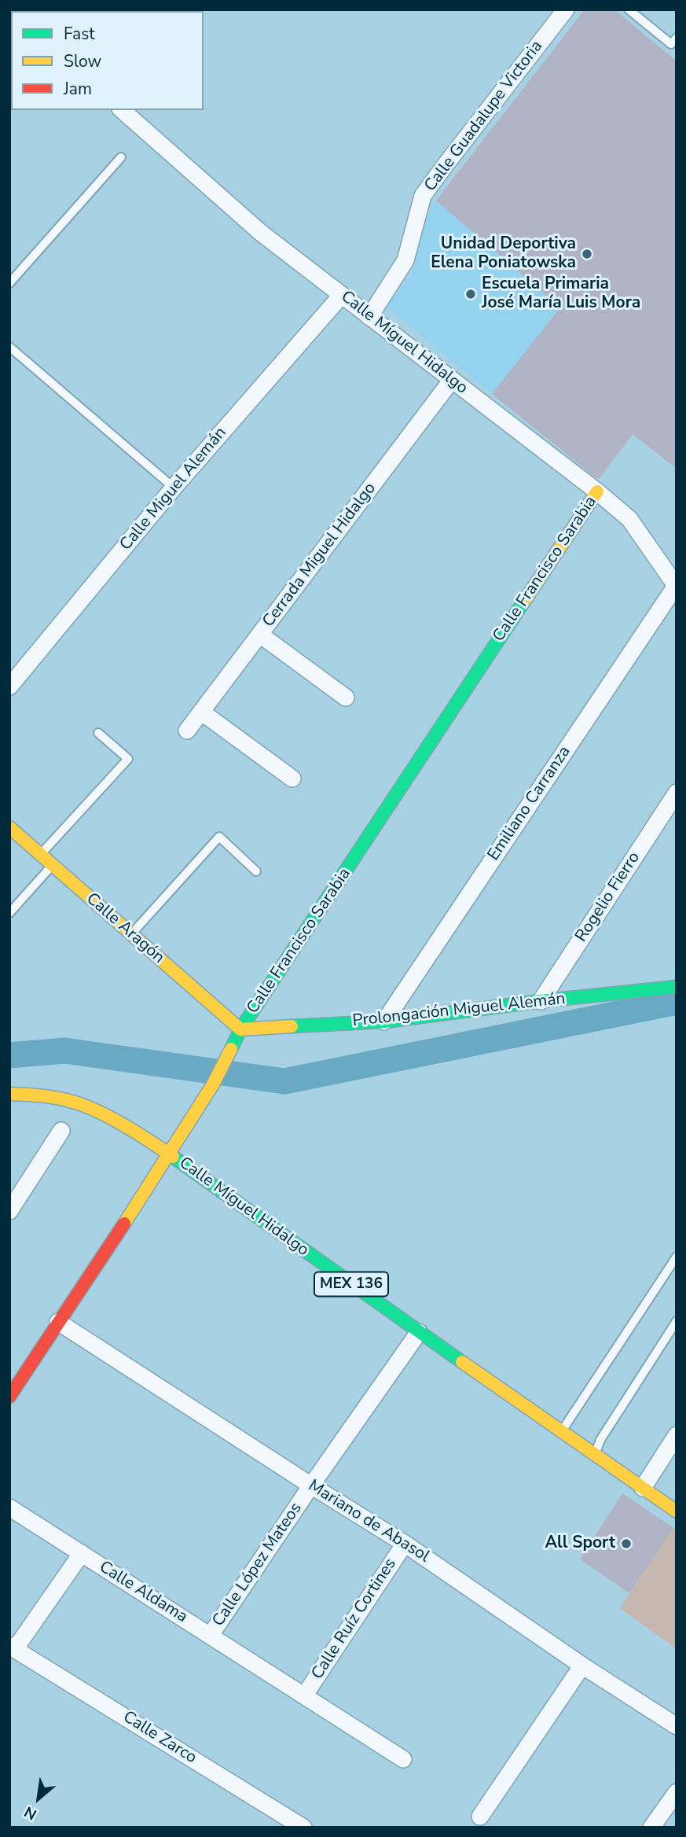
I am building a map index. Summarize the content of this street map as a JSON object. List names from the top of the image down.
{
  "streets": {
    "street": [
      "Calle Guadalupe Victoria",
      "Calle Míguel Hidalgo",
      "Calle Miguel Alemán",
      "Cerrada Miguel Hidalgo",
      "Calle Francisco Sarabia",
      "Emiliano Carranza",
      "Rogelio Fierro",
      "Calle Aragón",
      "Prolongación Miguel Alemán",
      "MEX 136",
      "Mariano de Abasol",
      "Calle López Mateos",
      "Calle Aldama",
      "Calle Ruíz Cortines",
      "Calle Zarco"
    ]
  },
  "crossings": [
    ["Calle Guadalupe Victoria", "Calle Míguel Hidalgo"],
    ["Calle Míguel Hidalgo", "Calle Miguel Alemán"],
    ["Calle Míguel Hidalgo", "Cerrada Miguel Hidalgo"],
    ["Calle Míguel Hidalgo", "Calle Francisco Sarabia"],
    ["Calle Míguel Hidalgo", "Emiliano Carranza"],
    ["Calle Míguel Hidalgo", "Calle López Mateos"],
    ["Calle Francisco Sarabia", "Calle Aragón"],
    ["Calle Francisco Sarabia", "Prolongación Miguel Alemán"],
    ["Calle Francisco Sarabia", "Mariano de Abasol"],
    ["Emiliano Carranza", "Prolongación Miguel Alemán"],
    ["Rogelio Fierro", "Prolongación Miguel Alemán"],
    ["Calle Aragón", "Prolongación Miguel Alemán"],
    ["Mariano de Abasol", "Calle López Mateos"],
    ["Mariano de Abasol", "Calle Ruíz Cortines"],
    ["Calle López Mateos", "Calle Aldama"],
    ["Calle Aldama", "Calle Ruíz Cortines"],
    ["Calle Aldama", "Calle Zarco"]
  ],
  "places": ["Unidad Deportiva Elena Poniatowska", "Escuela Primaria José María Luis Mora", "All Sport"],
  "legend": ["Fast", "Slow", "Jam"],
  "north": "bottom left"
}
